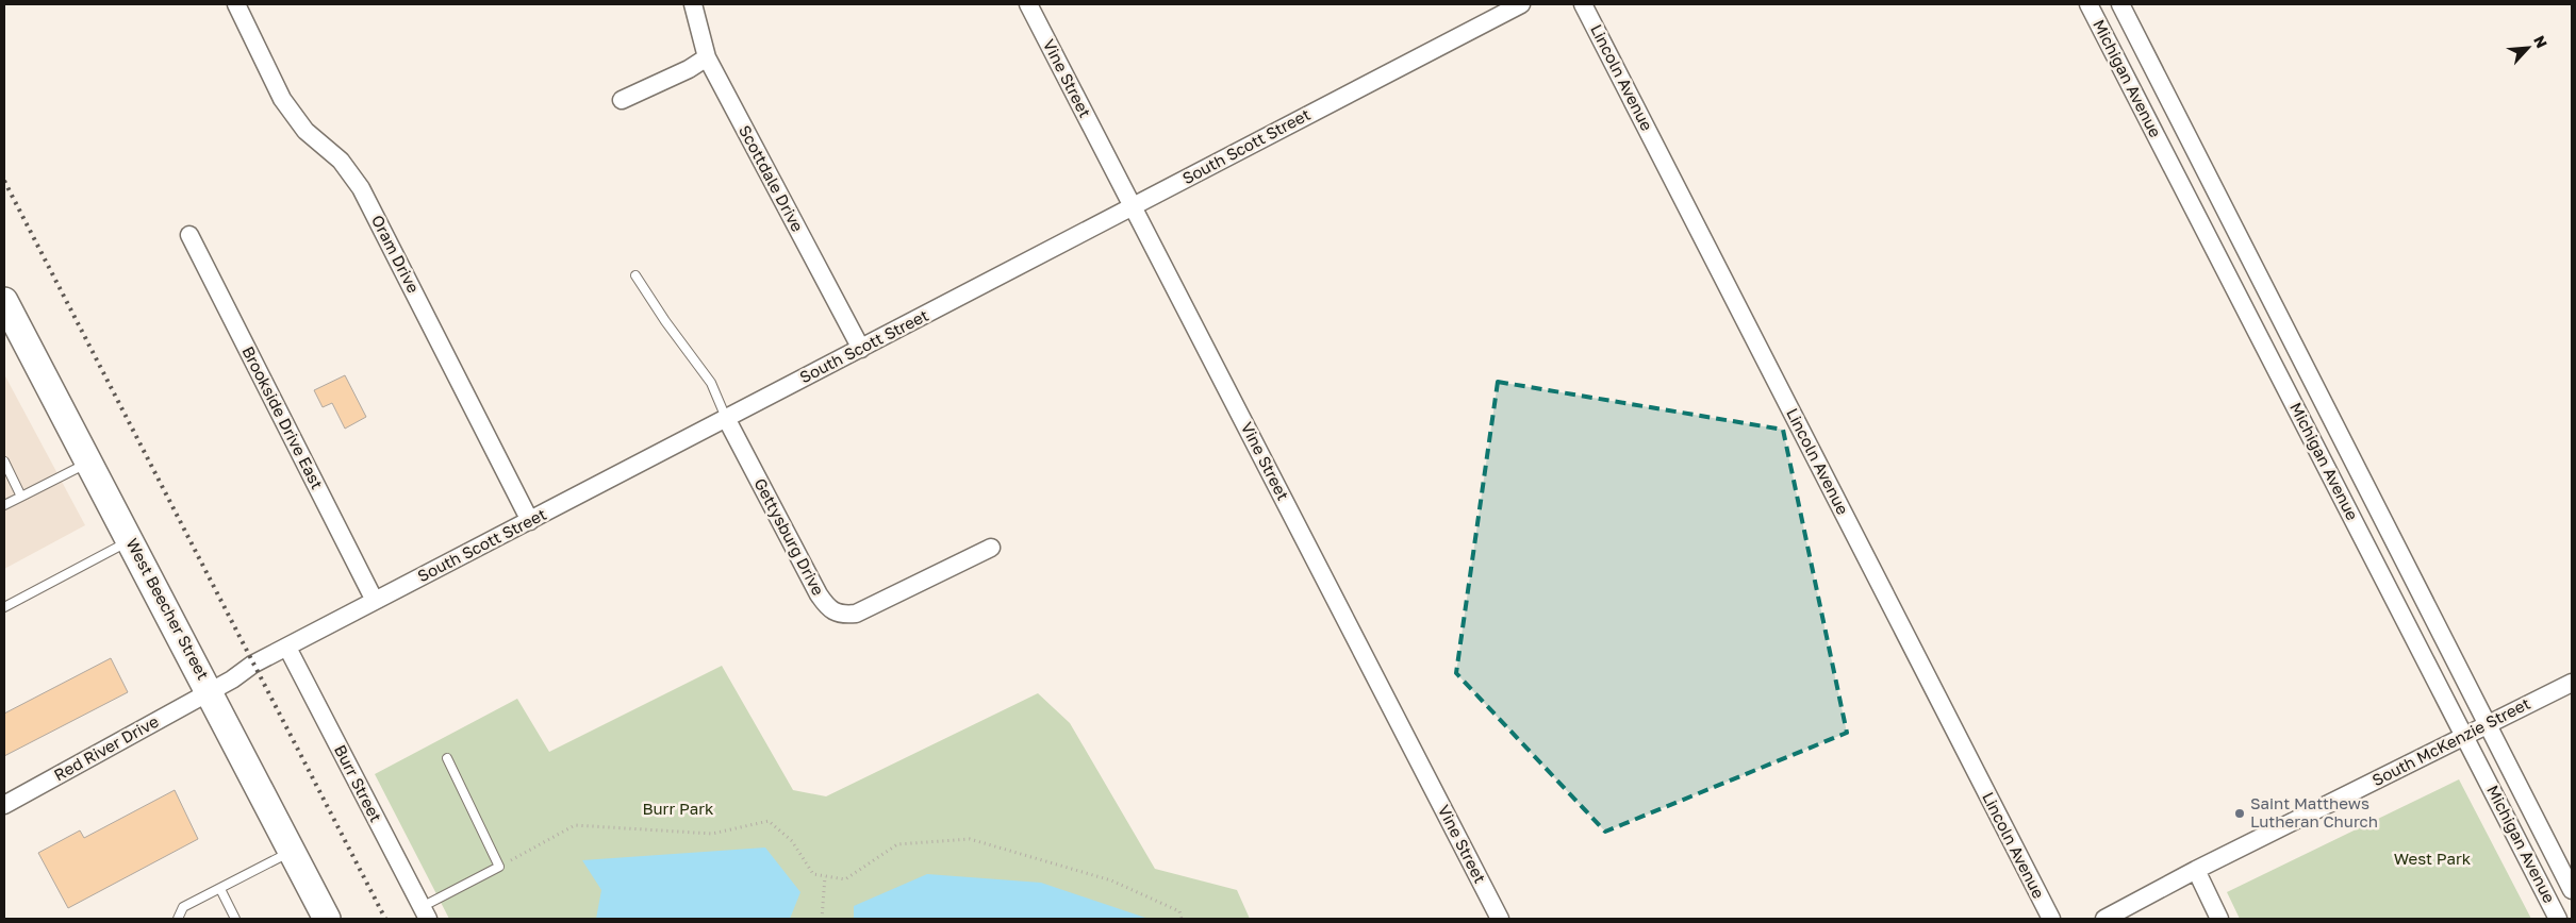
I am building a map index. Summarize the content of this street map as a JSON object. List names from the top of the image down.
{
  "streets": {
    "main road": ["West Beecher Street"],
    "street": [
      "Lincoln Avenue",
      "Vine Street",
      "Michigan Avenue",
      "South Scott Street",
      "Scottdale Drive",
      "Oram Drive",
      "Brookside Drive East",
      "Gettysburg Drive",
      "South McKenzie Street",
      "Red River Drive",
      "Burr Street"
    ]
  },
  "crossings": [
    ["Vine Street", "South Scott Street"],
    ["Michigan Avenue", "South McKenzie Street"],
    ["South Scott Street", "Scottdale Drive"],
    ["South Scott Street", "Oram Drive"],
    ["South Scott Street", "Brookside Drive East"],
    ["South Scott Street", "Gettysburg Drive"],
    ["South Scott Street", "West Beecher Street"],
    ["South Scott Street", "Red River Drive"],
    ["South Scott Street", "Burr Street"],
    ["West Beecher Street", "Red River Drive"]
  ],
  "parks": ["Burr Park", "West Park"],
  "places": ["Saint Matthews Lutheran Church"],
  "north": "top right"
}
